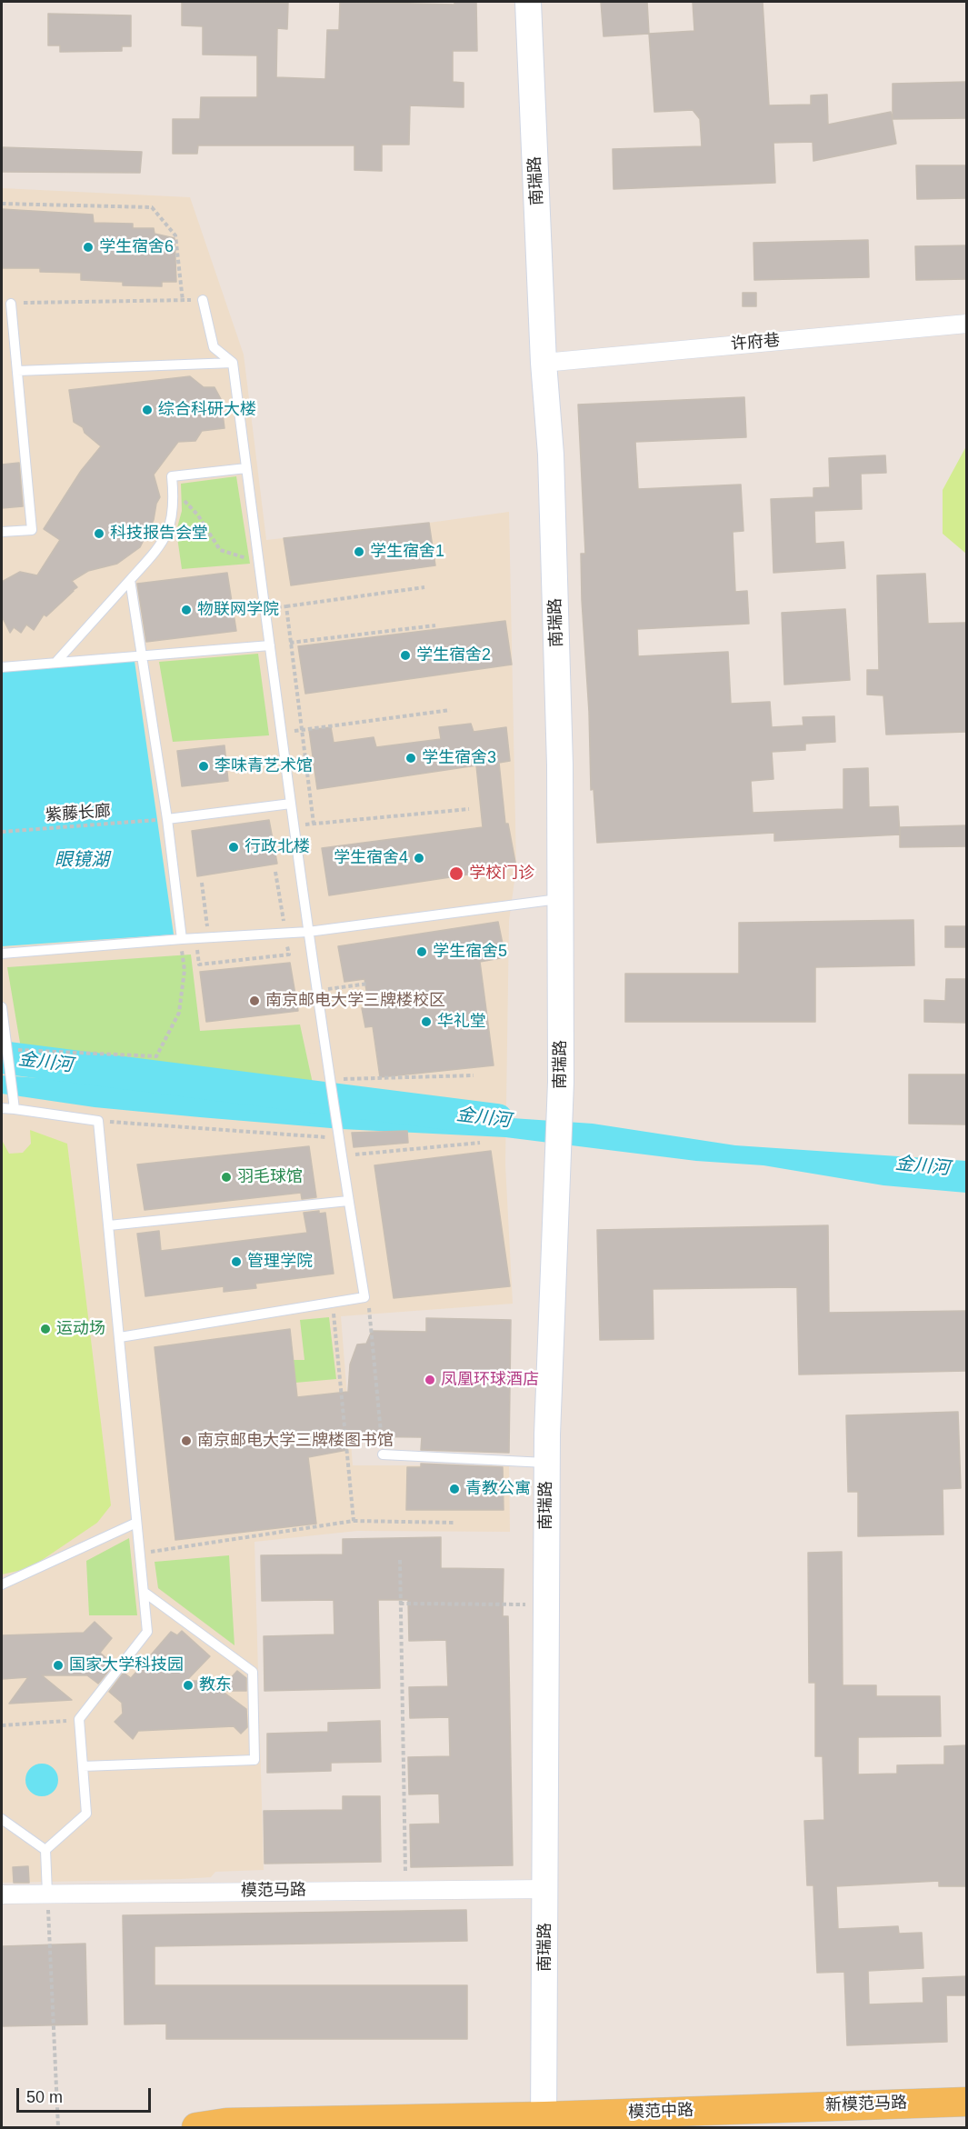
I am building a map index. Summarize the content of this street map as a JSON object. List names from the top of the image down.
{
  "streets": {
    "main road": ["新模范马路", "模范中路"],
    "street": ["南瑞路", "许府巷", "模范马路"],
    "path": ["紫藤长廊"]
  },
  "crossings": [
    ["南瑞路", "许府巷"],
    ["南瑞路", "模范马路"],
    ["南瑞路", "模范中路"],
    ["新模范马路", "模范中路"]
  ],
  "water": ["眼镜湖", "金川河"],
  "places": [
    "学生宿舍6",
    "综合科研大楼",
    "科技报告会堂",
    "学生宿舍1",
    "物联网学院",
    "学生宿舍2",
    "学生宿舍3",
    "李味青艺术馆",
    "行政北楼",
    "学生宿舍4",
    "学校门诊",
    "学生宿舍5",
    "南京邮电大学三牌楼校区",
    "华礼堂",
    "羽毛球馆",
    "管理学院",
    "运动场",
    "凤凰环球酒店",
    "南京邮电大学三牌楼图书馆",
    "青教公寓",
    "国家大学科技园",
    "教东"
  ],
  "scale_bar": "50 m"
}
